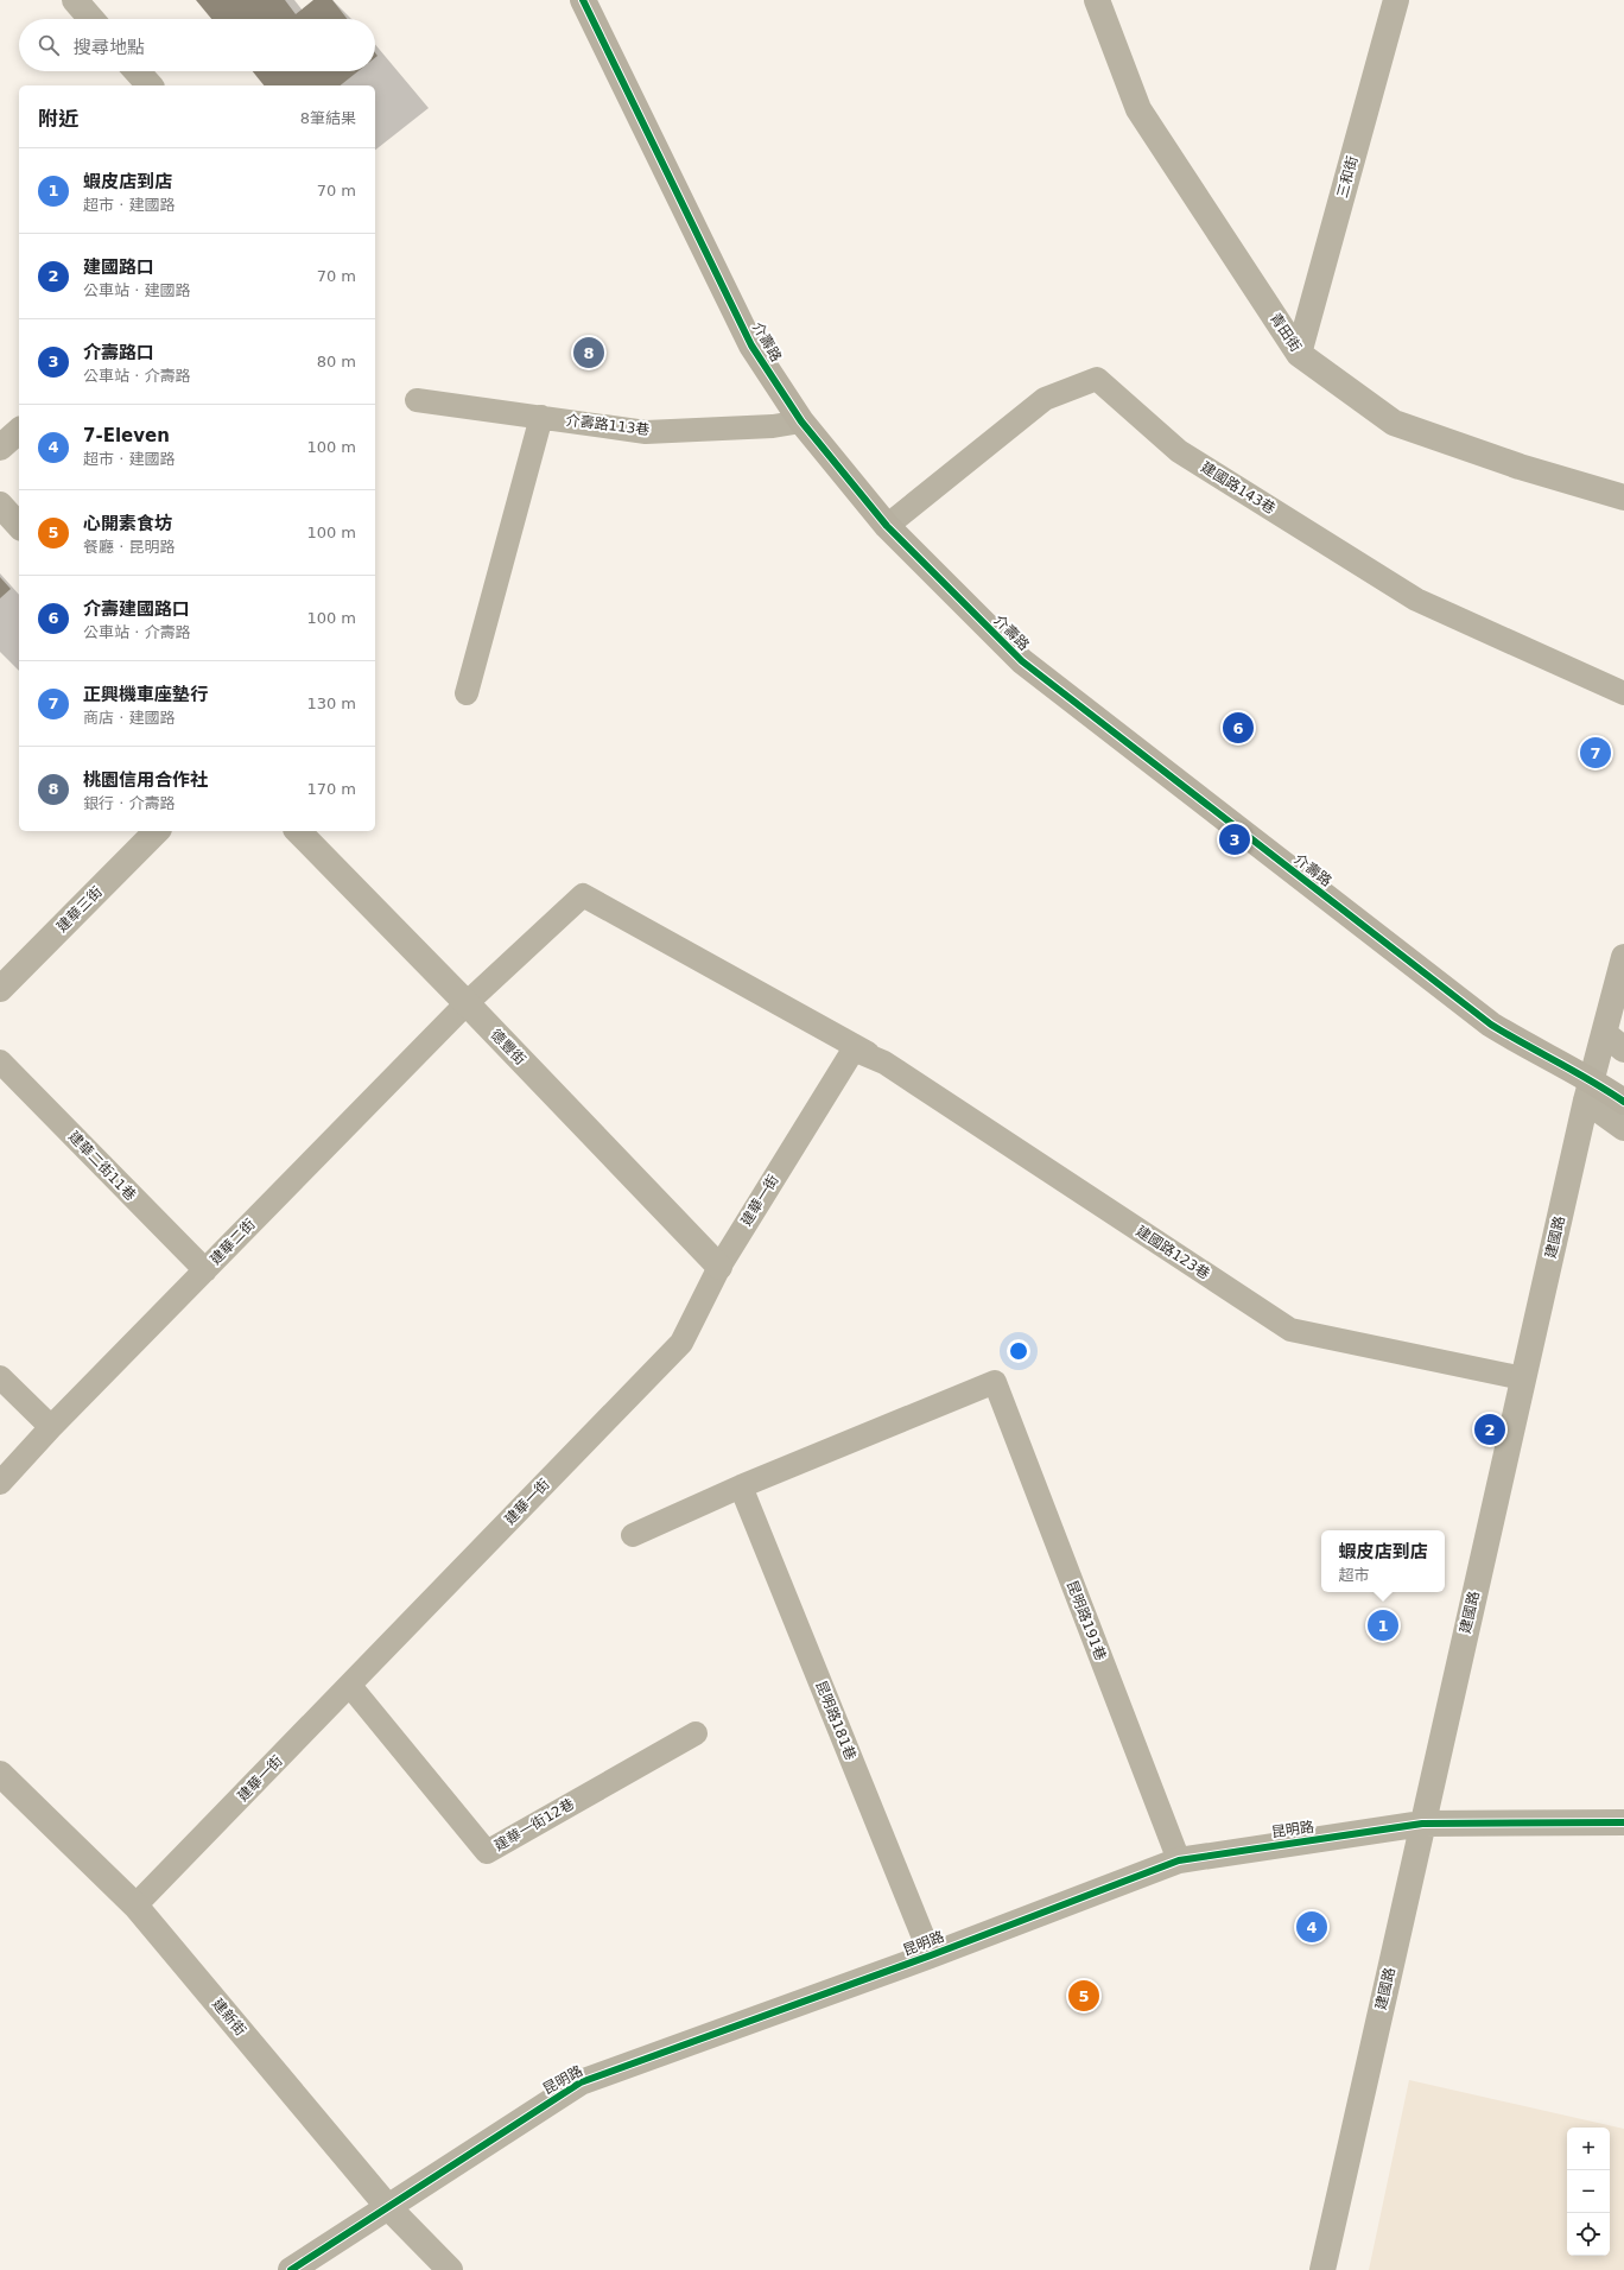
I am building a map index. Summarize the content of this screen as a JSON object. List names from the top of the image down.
{
  "streets": {
    "street": [
      "三和街",
      "青田街",
      "介壽路",
      "建華三街",
      "德豐街",
      "建國路",
      "昆明路",
      "建新街"
    ],
    "lane": [
      "介壽路113巷",
      "建國路143巷",
      "建華二街11巷",
      "建華一街",
      "建華二街",
      "建國路123巷",
      "昆明路191巷",
      "昆明路181巷",
      "建華一街12巷"
    ]
  },
  "crossings": [
    ["三和街", "青田街"],
    ["介壽路", "介壽路113巷"],
    ["介壽路", "建國路143巷"],
    ["介壽路", "建國路"],
    ["德豐街", "建華一街"],
    ["德豐街", "建華二街"],
    ["建華二街11巷", "建華二街"],
    ["建華一街", "建國路123巷"],
    ["建華一街", "建華一街12巷"],
    ["建華一街", "建新街"],
    ["建國路", "建國路123巷"],
    ["建國路", "昆明路"],
    ["建華二街", "建國路123巷"],
    ["昆明路191巷", "昆明路181巷"],
    ["昆明路191巷", "昆明路"],
    ["昆明路181巷", "昆明路"],
    ["昆明路", "建新街"]
  ],
  "page": {
    "search": "搜尋地點",
    "heading": ["附近", "8筆結果"],
    "list": [
      {
        "mark": "1",
        "name": "蝦皮店到店",
        "note": "超市 · 建國路",
        "value": "70 m"
      },
      {
        "mark": "2",
        "name": "建國路口",
        "note": "公車站 · 建國路",
        "value": "70 m"
      },
      {
        "mark": "3",
        "name": "介壽路口",
        "note": "公車站 · 介壽路",
        "value": "80 m"
      },
      {
        "mark": "4",
        "name": "7-Eleven",
        "note": "超市 · 建國路",
        "value": "100 m"
      },
      {
        "mark": "5",
        "name": "心開素食坊",
        "note": "餐廳 · 昆明路",
        "value": "100 m"
      },
      {
        "mark": "6",
        "name": "介壽建國路口",
        "note": "公車站 · 介壽路",
        "value": "100 m"
      },
      {
        "mark": "7",
        "name": "正興機車座墊行",
        "note": "商店 · 建國路",
        "value": "130 m"
      },
      {
        "mark": "8",
        "name": "桃園信用合作社",
        "note": "銀行 · 介壽路",
        "value": "170 m"
      }
    ],
    "pins": [
      "8",
      "6",
      "7",
      "3",
      "2",
      "1",
      "4",
      "5"
    ],
    "popup": ["蝦皮店到店", "超市"],
    "map_buttons": ["+", "−"]
  }
}
